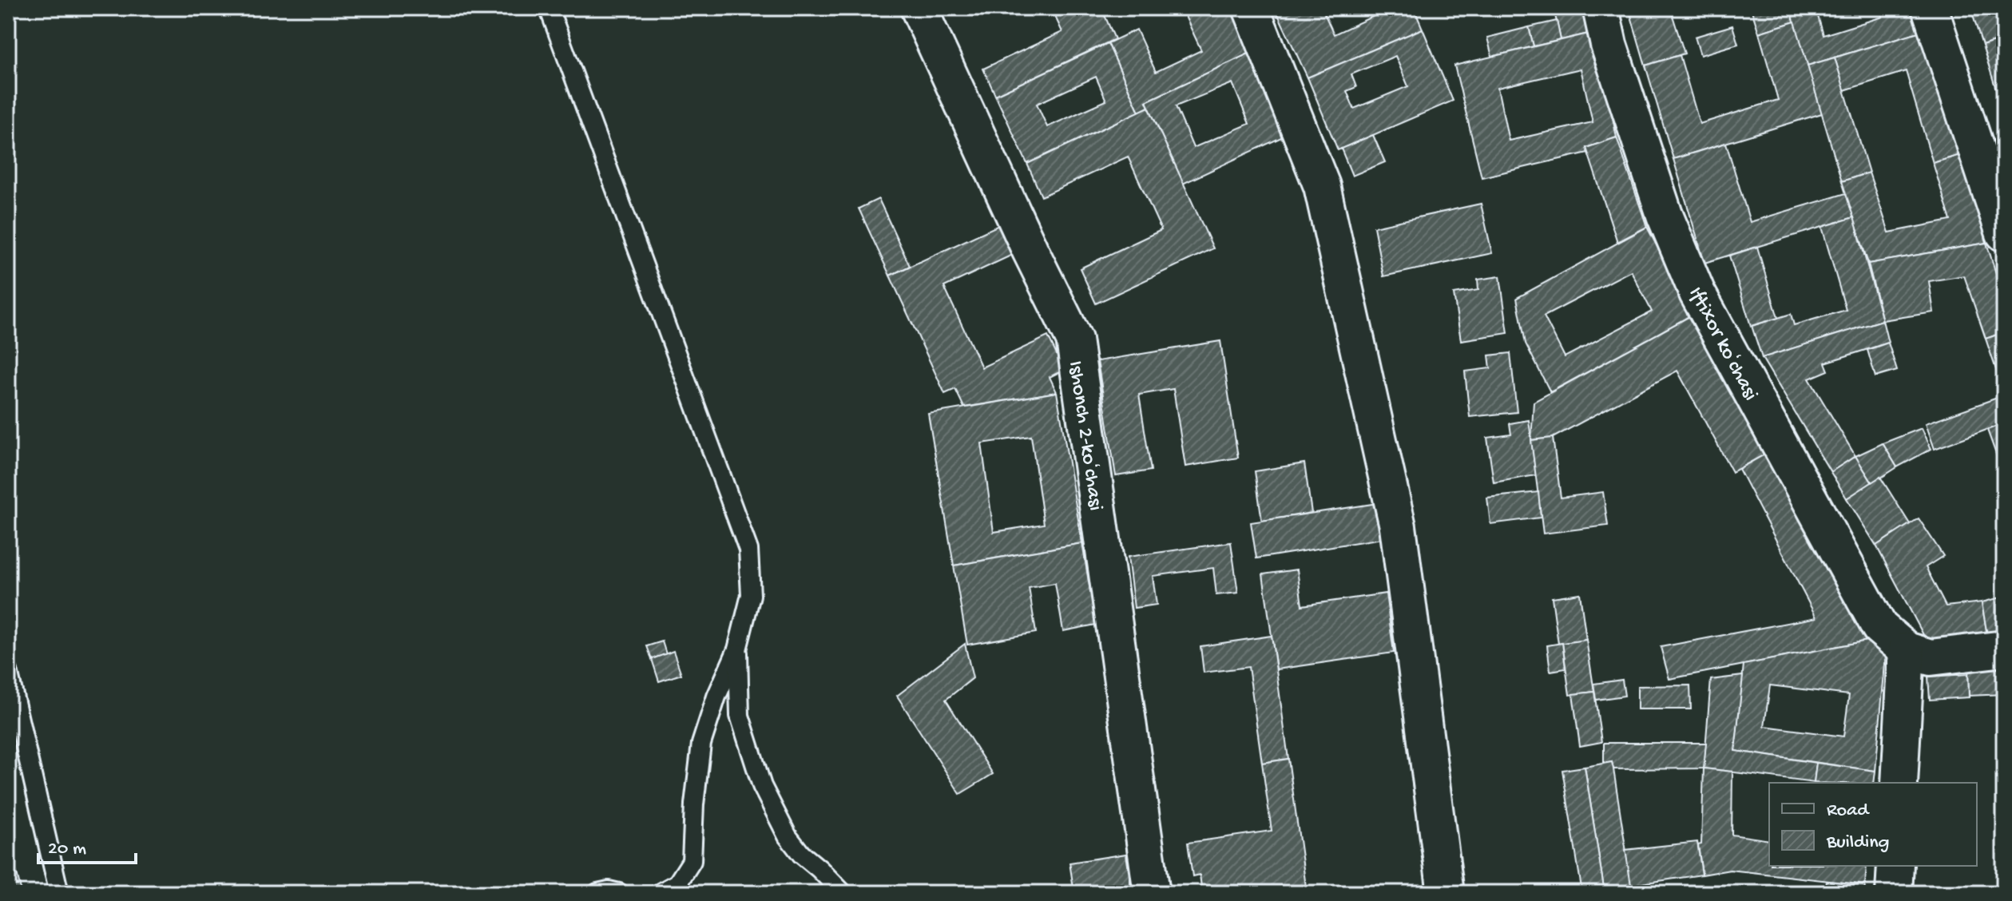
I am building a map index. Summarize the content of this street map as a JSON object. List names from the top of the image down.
{
  "streets": {
    "street": ["Iftixor koʻchasi", "Ishonch 2-koʻchasi"]
  },
  "legend": ["Road", "Building"],
  "scale_bar": "20 m"
}
